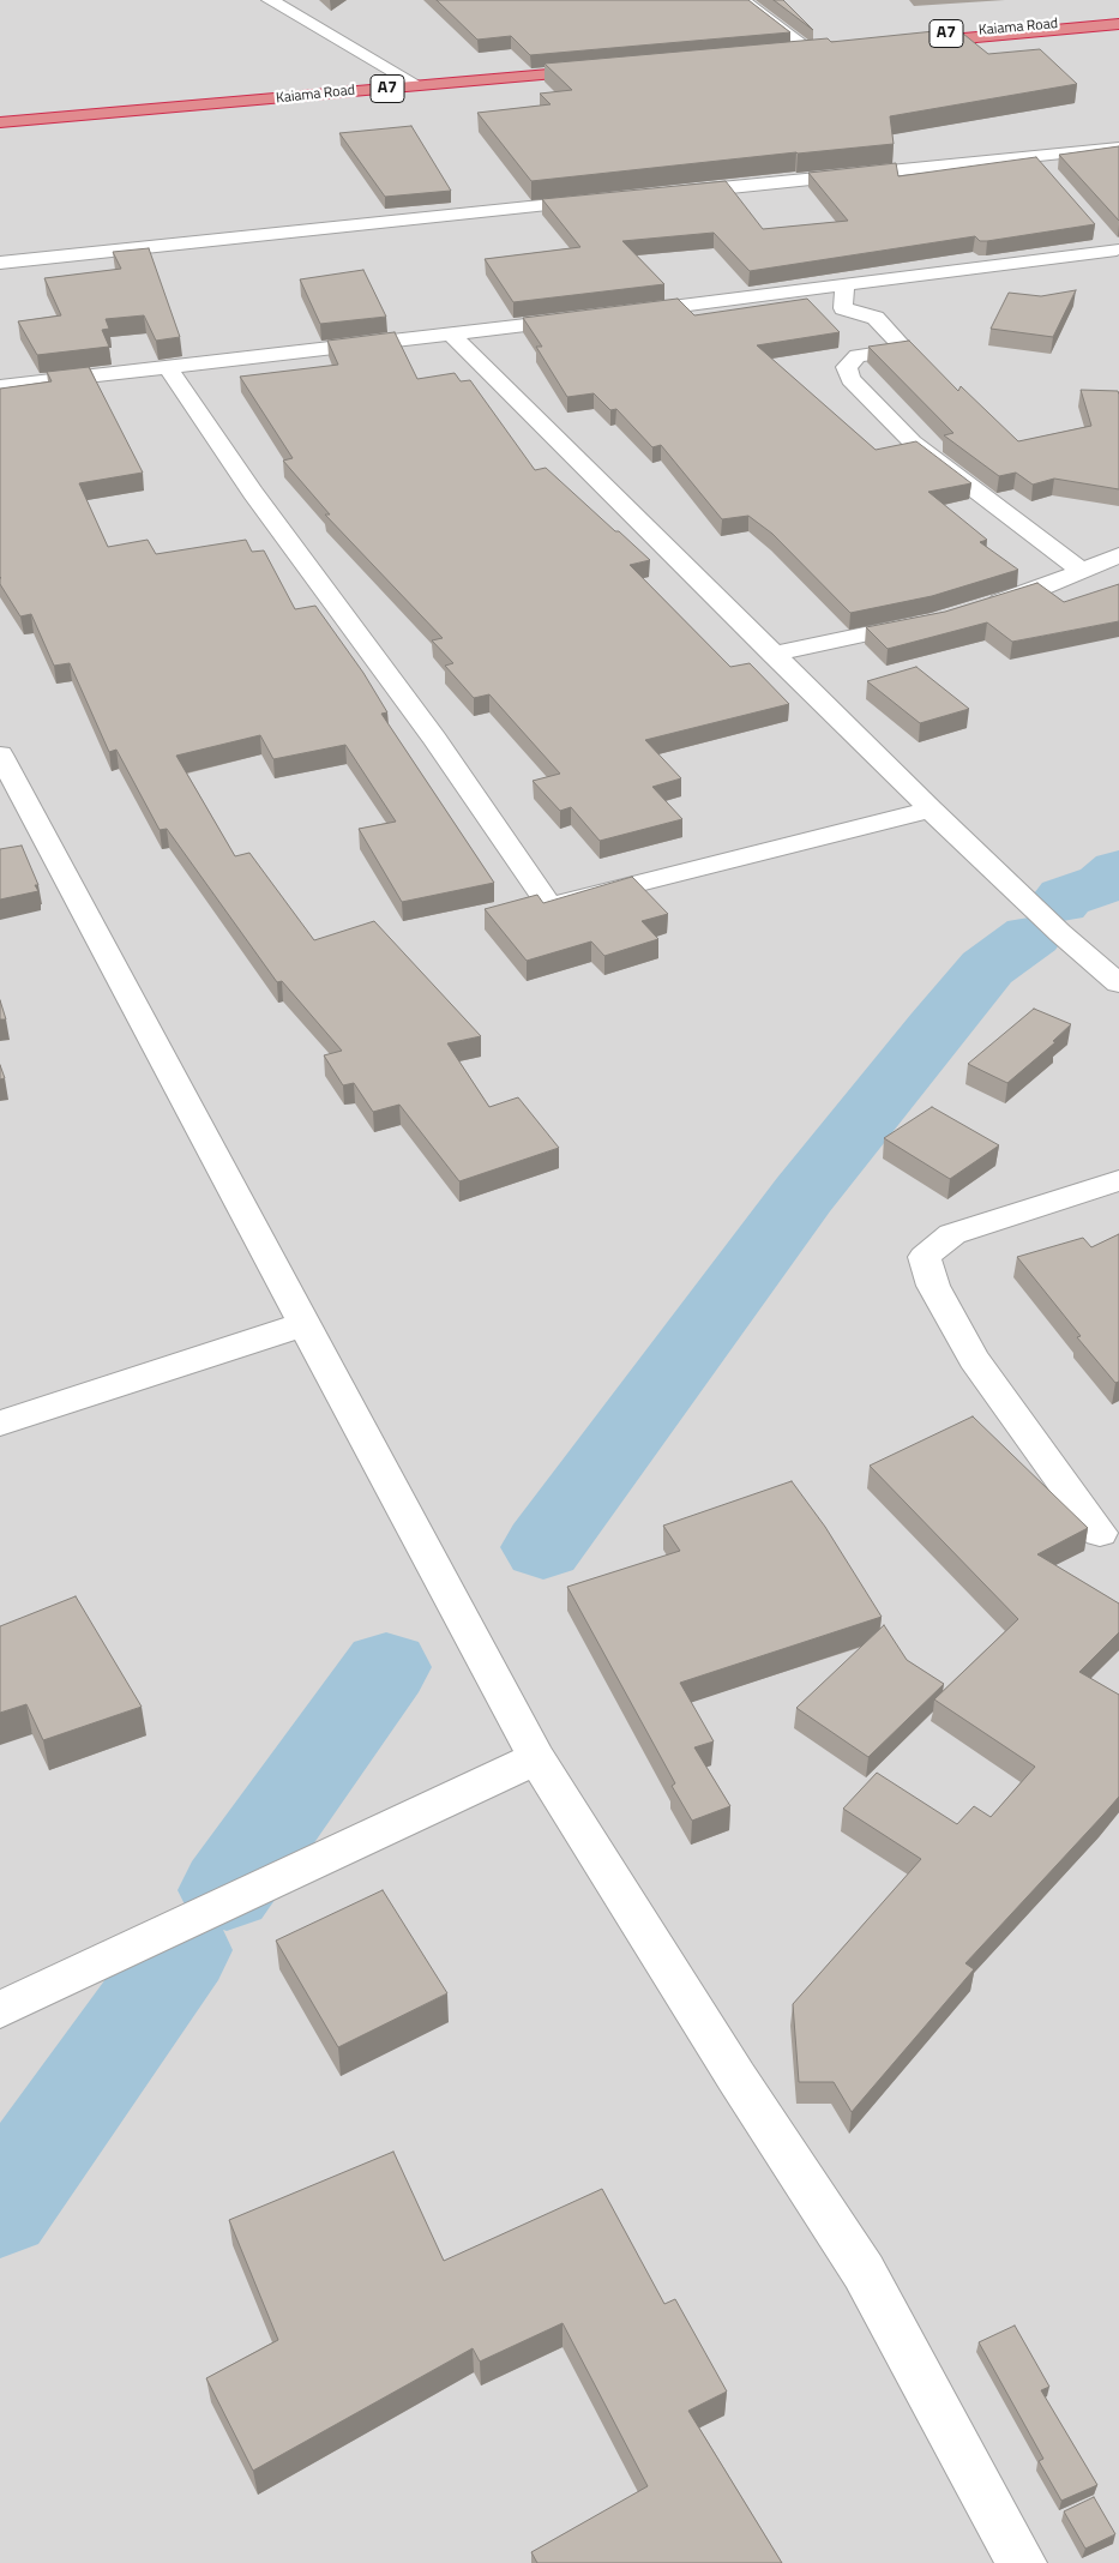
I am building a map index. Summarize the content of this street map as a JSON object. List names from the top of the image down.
{
  "streets": {
    "highway": ["Kaiama Road", "A7"]
  }
}
